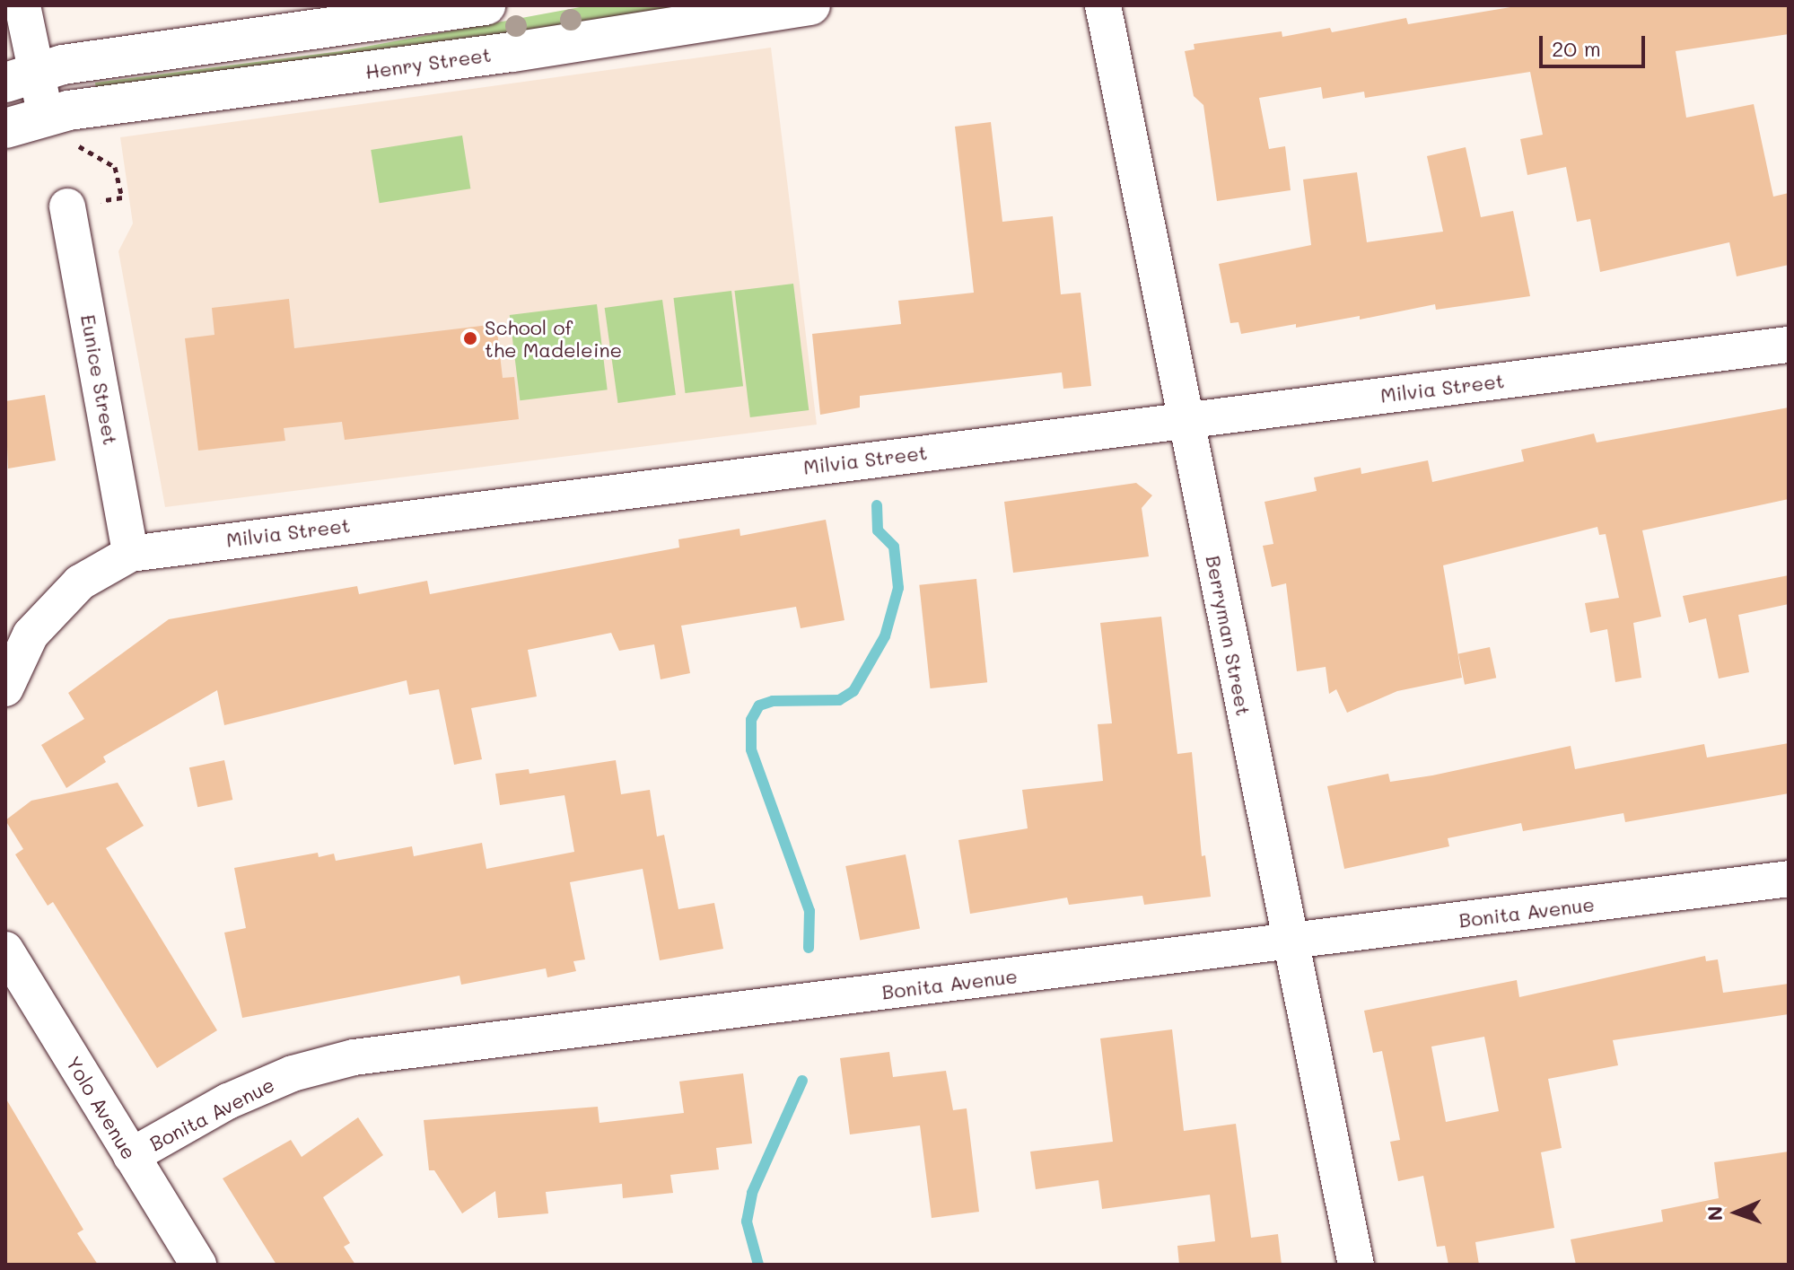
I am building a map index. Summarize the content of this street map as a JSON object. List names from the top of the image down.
{
  "streets": {
    "main road": ["Henry Street"],
    "street": [
      "Eunice Street",
      "Milvia Street",
      "Berryman Street",
      "Bonita Avenue",
      "Yolo Avenue"
    ]
  },
  "crossings": [
    ["Eunice Street", "Milvia Street"],
    ["Milvia Street", "Berryman Street"],
    ["Berryman Street", "Bonita Avenue"],
    ["Bonita Avenue", "Yolo Avenue"]
  ],
  "places": ["School of the Madeleine"],
  "scale_bar": "20 m",
  "north": "left"
}
